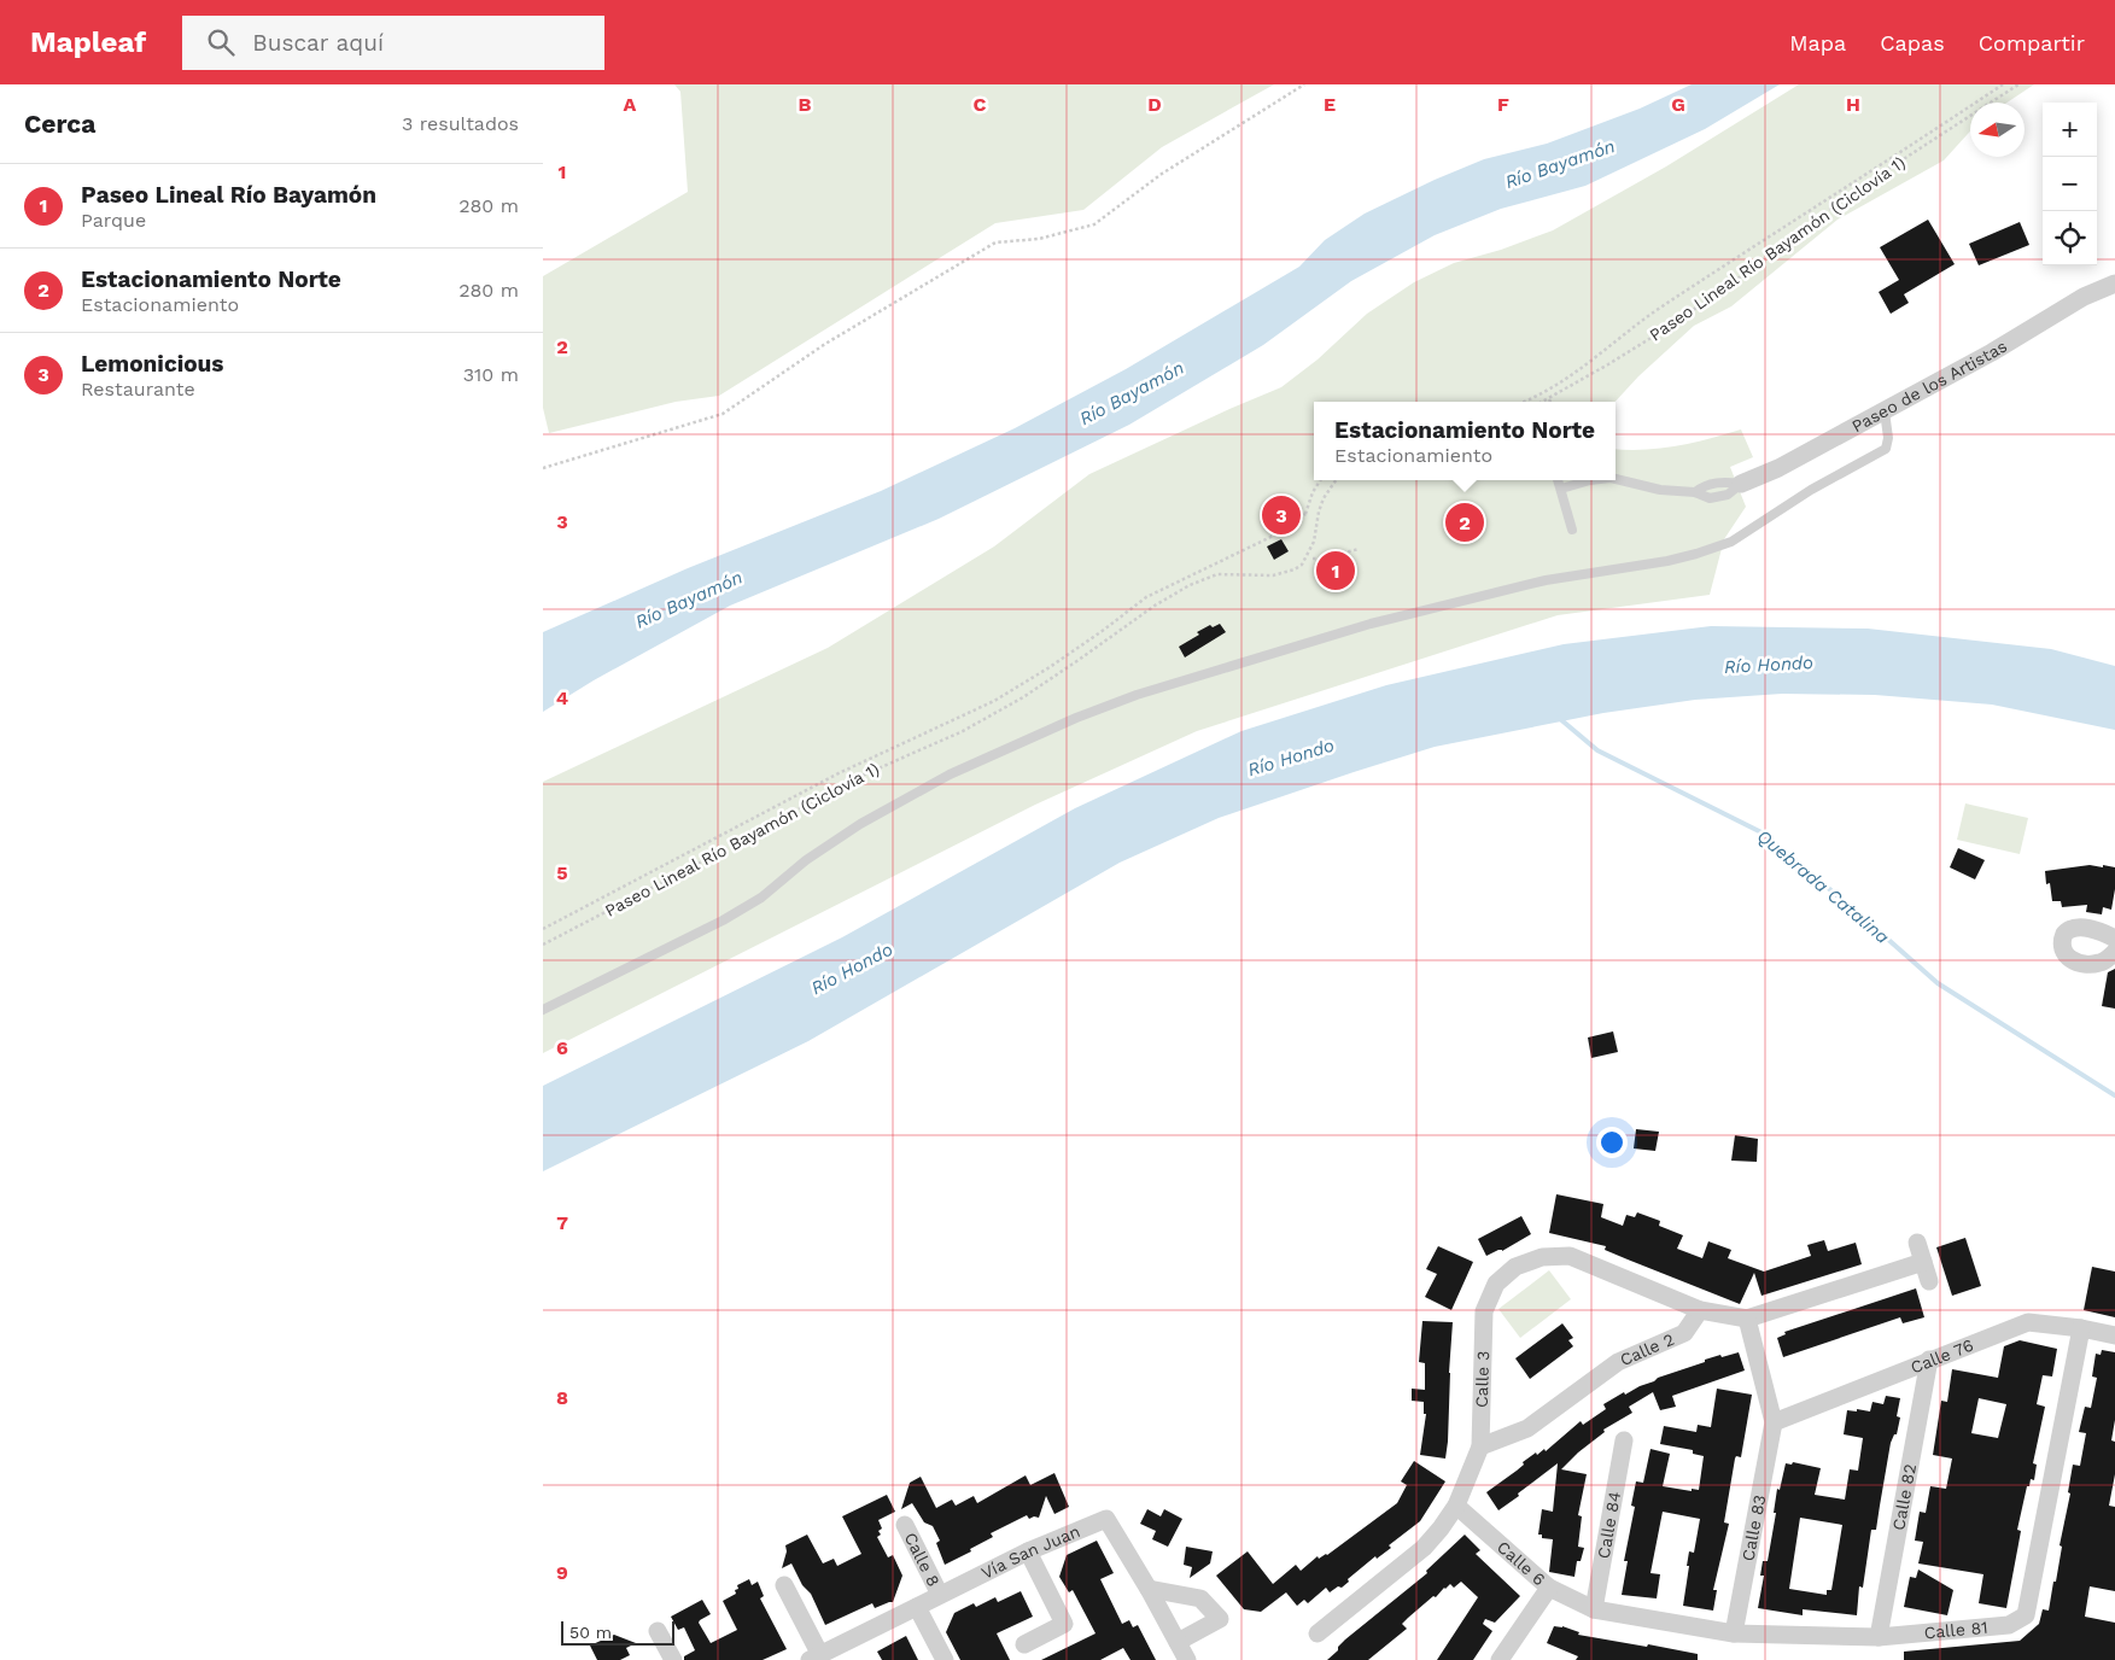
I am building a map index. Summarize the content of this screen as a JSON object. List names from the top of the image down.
{
  "streets": {
    "street": [
      "Paseo de los Artistas",
      "Calle 2",
      "Calle 76",
      "Calle 3",
      "Calle 82",
      "Calle 84",
      "Calle 83",
      "Vía San Juan",
      "Calle 8",
      "Calle 6",
      "Calle 81"
    ],
    "path": ["Paseo Lineal Río Bayamón (Ciclovía 1)"]
  },
  "crossings": [
    ["Calle 2", "Calle 3"],
    ["Calle 76", "Calle 82"],
    ["Calle 76", "Calle 83"],
    ["Calle 76", "Calle 81"],
    ["Calle 3", "Calle 6"],
    ["Calle 82", "Calle 81"],
    ["Calle 84", "Calle 6"],
    ["Calle 84", "Calle 81"],
    ["Calle 83", "Calle 81"],
    ["Vía San Juan", "Calle 8"],
    ["Calle 6", "Calle 81"]
  ],
  "water": ["Río Bayamón", "Río Hondo", "Quebrada Catalina"],
  "scale_bar": "50 m",
  "north": "left",
  "page": {
    "header": "Mapleaf",
    "search": "Buscar aquí",
    "nav": ["Mapa", "Capas", "Compartir"],
    "heading": ["Cerca", "3 resultados"],
    "map_buttons": ["+", "−"],
    "list": [
      {
        "mark": "1",
        "name": "Paseo Lineal Río Bayamón",
        "note": "Parque",
        "value": "280 m"
      },
      {
        "mark": "2",
        "name": "Estacionamiento Norte",
        "note": "Estacionamiento",
        "value": "280 m"
      },
      {
        "mark": "3",
        "name": "Lemonicious",
        "note": "Restaurante",
        "value": "310 m"
      }
    ],
    "popup": ["Estacionamiento Norte", "Estacionamiento"],
    "pins": ["3", "2", "1"],
    "scale": "50 m"
  },
  "grid": {
    "columns": [
      "A",
      "B",
      "C",
      "D",
      "E",
      "F",
      "G",
      "H"
    ],
    "rows": [
      "1",
      "2",
      "3",
      "4",
      "5",
      "6",
      "7",
      "8",
      "9"
    ]
  }
}
